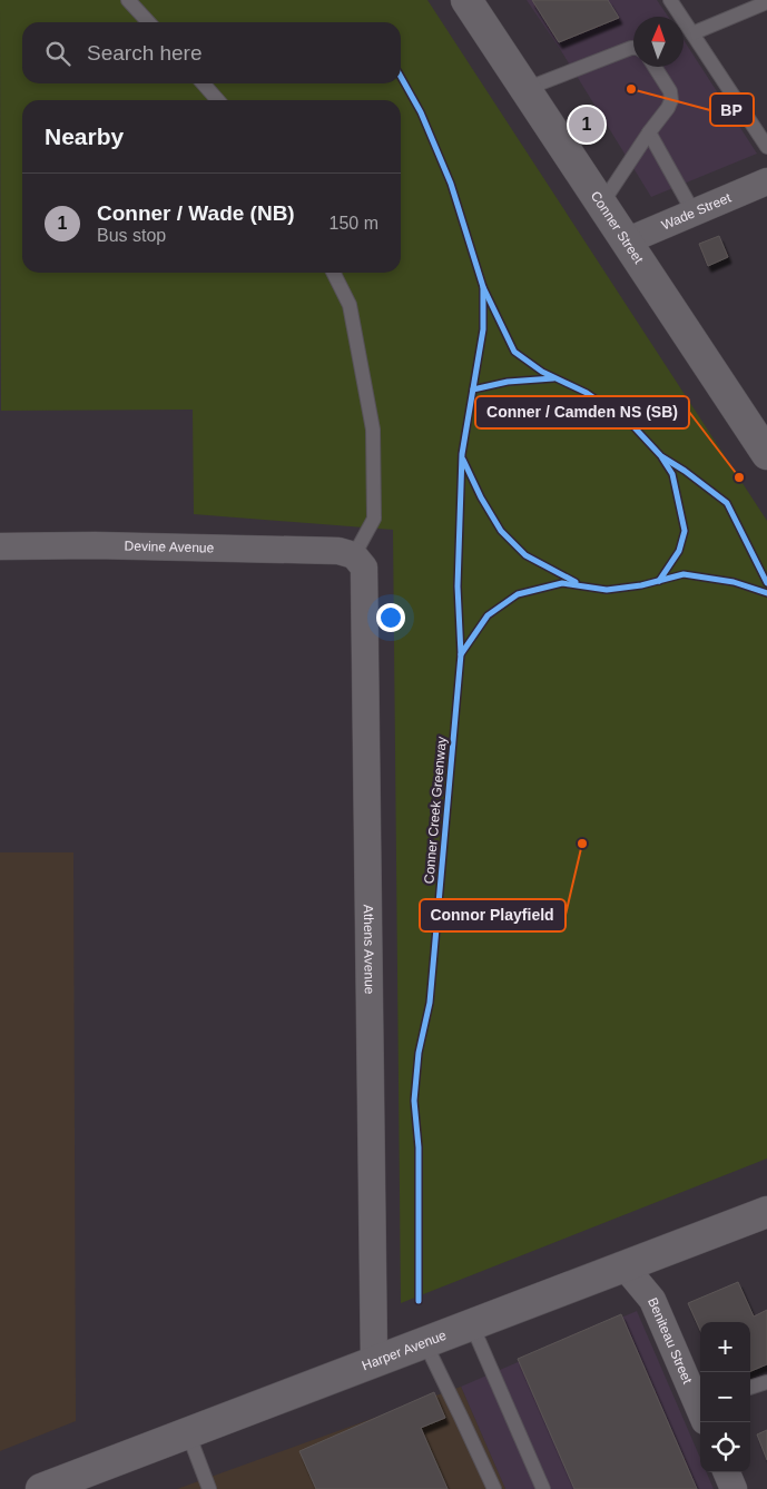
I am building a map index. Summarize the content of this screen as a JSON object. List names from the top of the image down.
{
  "streets": {
    "main road": ["Conner Street", "Harper Avenue"],
    "street": [
      "Wade Street",
      "Devine Avenue",
      "Athens Avenue",
      "Beniteau Street"
    ],
    "cycle path": ["Conner Creek Greenway"]
  },
  "crossings": [
    ["Wade Street", "Conner Street"],
    ["Devine Avenue", "Athens Avenue"],
    ["Athens Avenue", "Harper Avenue"],
    ["Beniteau Street", "Harper Avenue"]
  ],
  "places": ["BP", "Conner / Camden NS (SB)", "Connor Playfield"],
  "north": "top",
  "page": {
    "search": "Search here",
    "heading": "Nearby",
    "pins": "1",
    "list": [
      {
        "mark": "1",
        "name": "Conner / Wade (NB)",
        "note": "Bus stop",
        "value": "150 m"
      }
    ],
    "map_buttons": ["+", "−"]
  }
}
